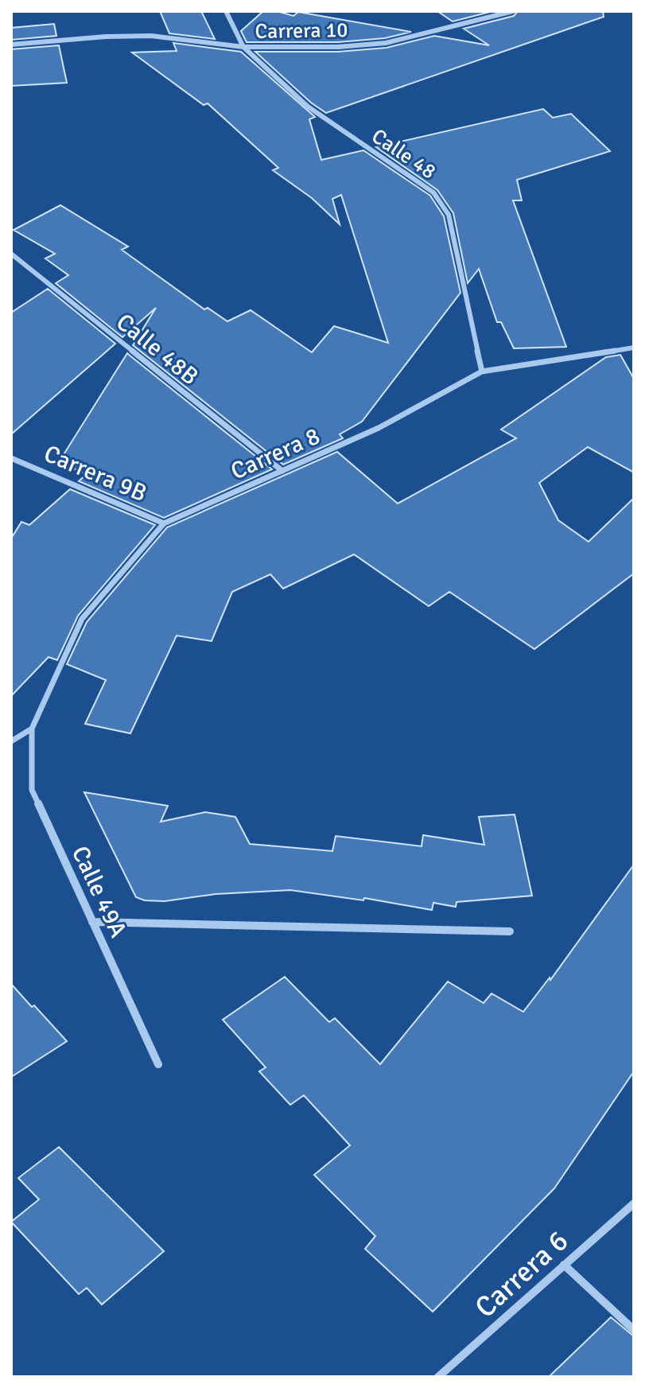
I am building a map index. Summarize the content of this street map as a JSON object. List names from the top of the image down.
{
  "streets": {
    "street": [
      "Carrera 10",
      "Calle 48",
      "Calle 48B",
      "Carrera 8",
      "Carrera 9B",
      "Calle 49A",
      "Carrera 6"
    ]
  },
  "crossings": [
    ["Carrera 10", "Calle 48"],
    ["Calle 48", "Carrera 8"],
    ["Calle 48B", "Carrera 8"],
    ["Carrera 8", "Carrera 9B"],
    ["Carrera 8", "Calle 49A"]
  ]
}
